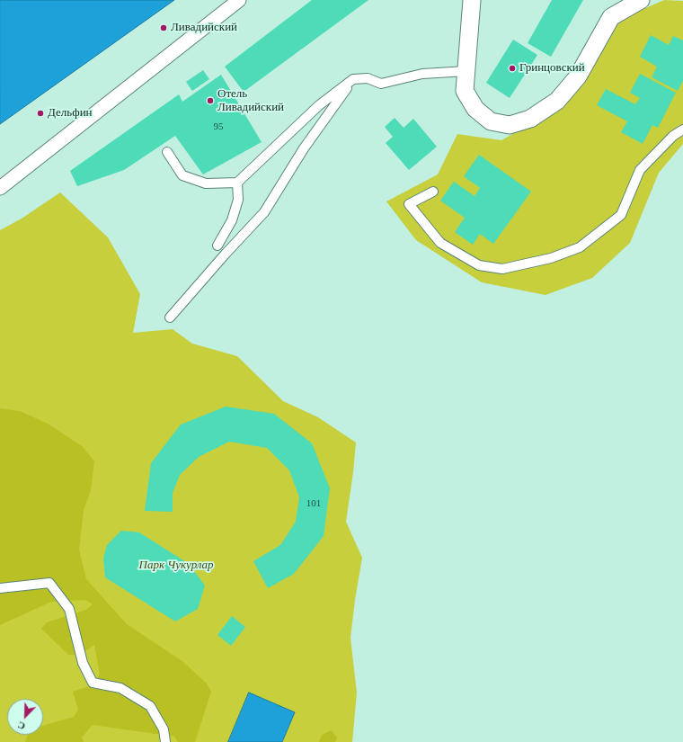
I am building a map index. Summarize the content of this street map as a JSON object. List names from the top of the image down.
{
  "parks": ["Парк Чукурлар"],
  "places": [
    "Ливадийский",
    "Гринцовский",
    "Отель Ливадийский",
    "Дельфин"
  ],
  "house_numbers": ["95", "101"],
  "north": "bottom left"
}
